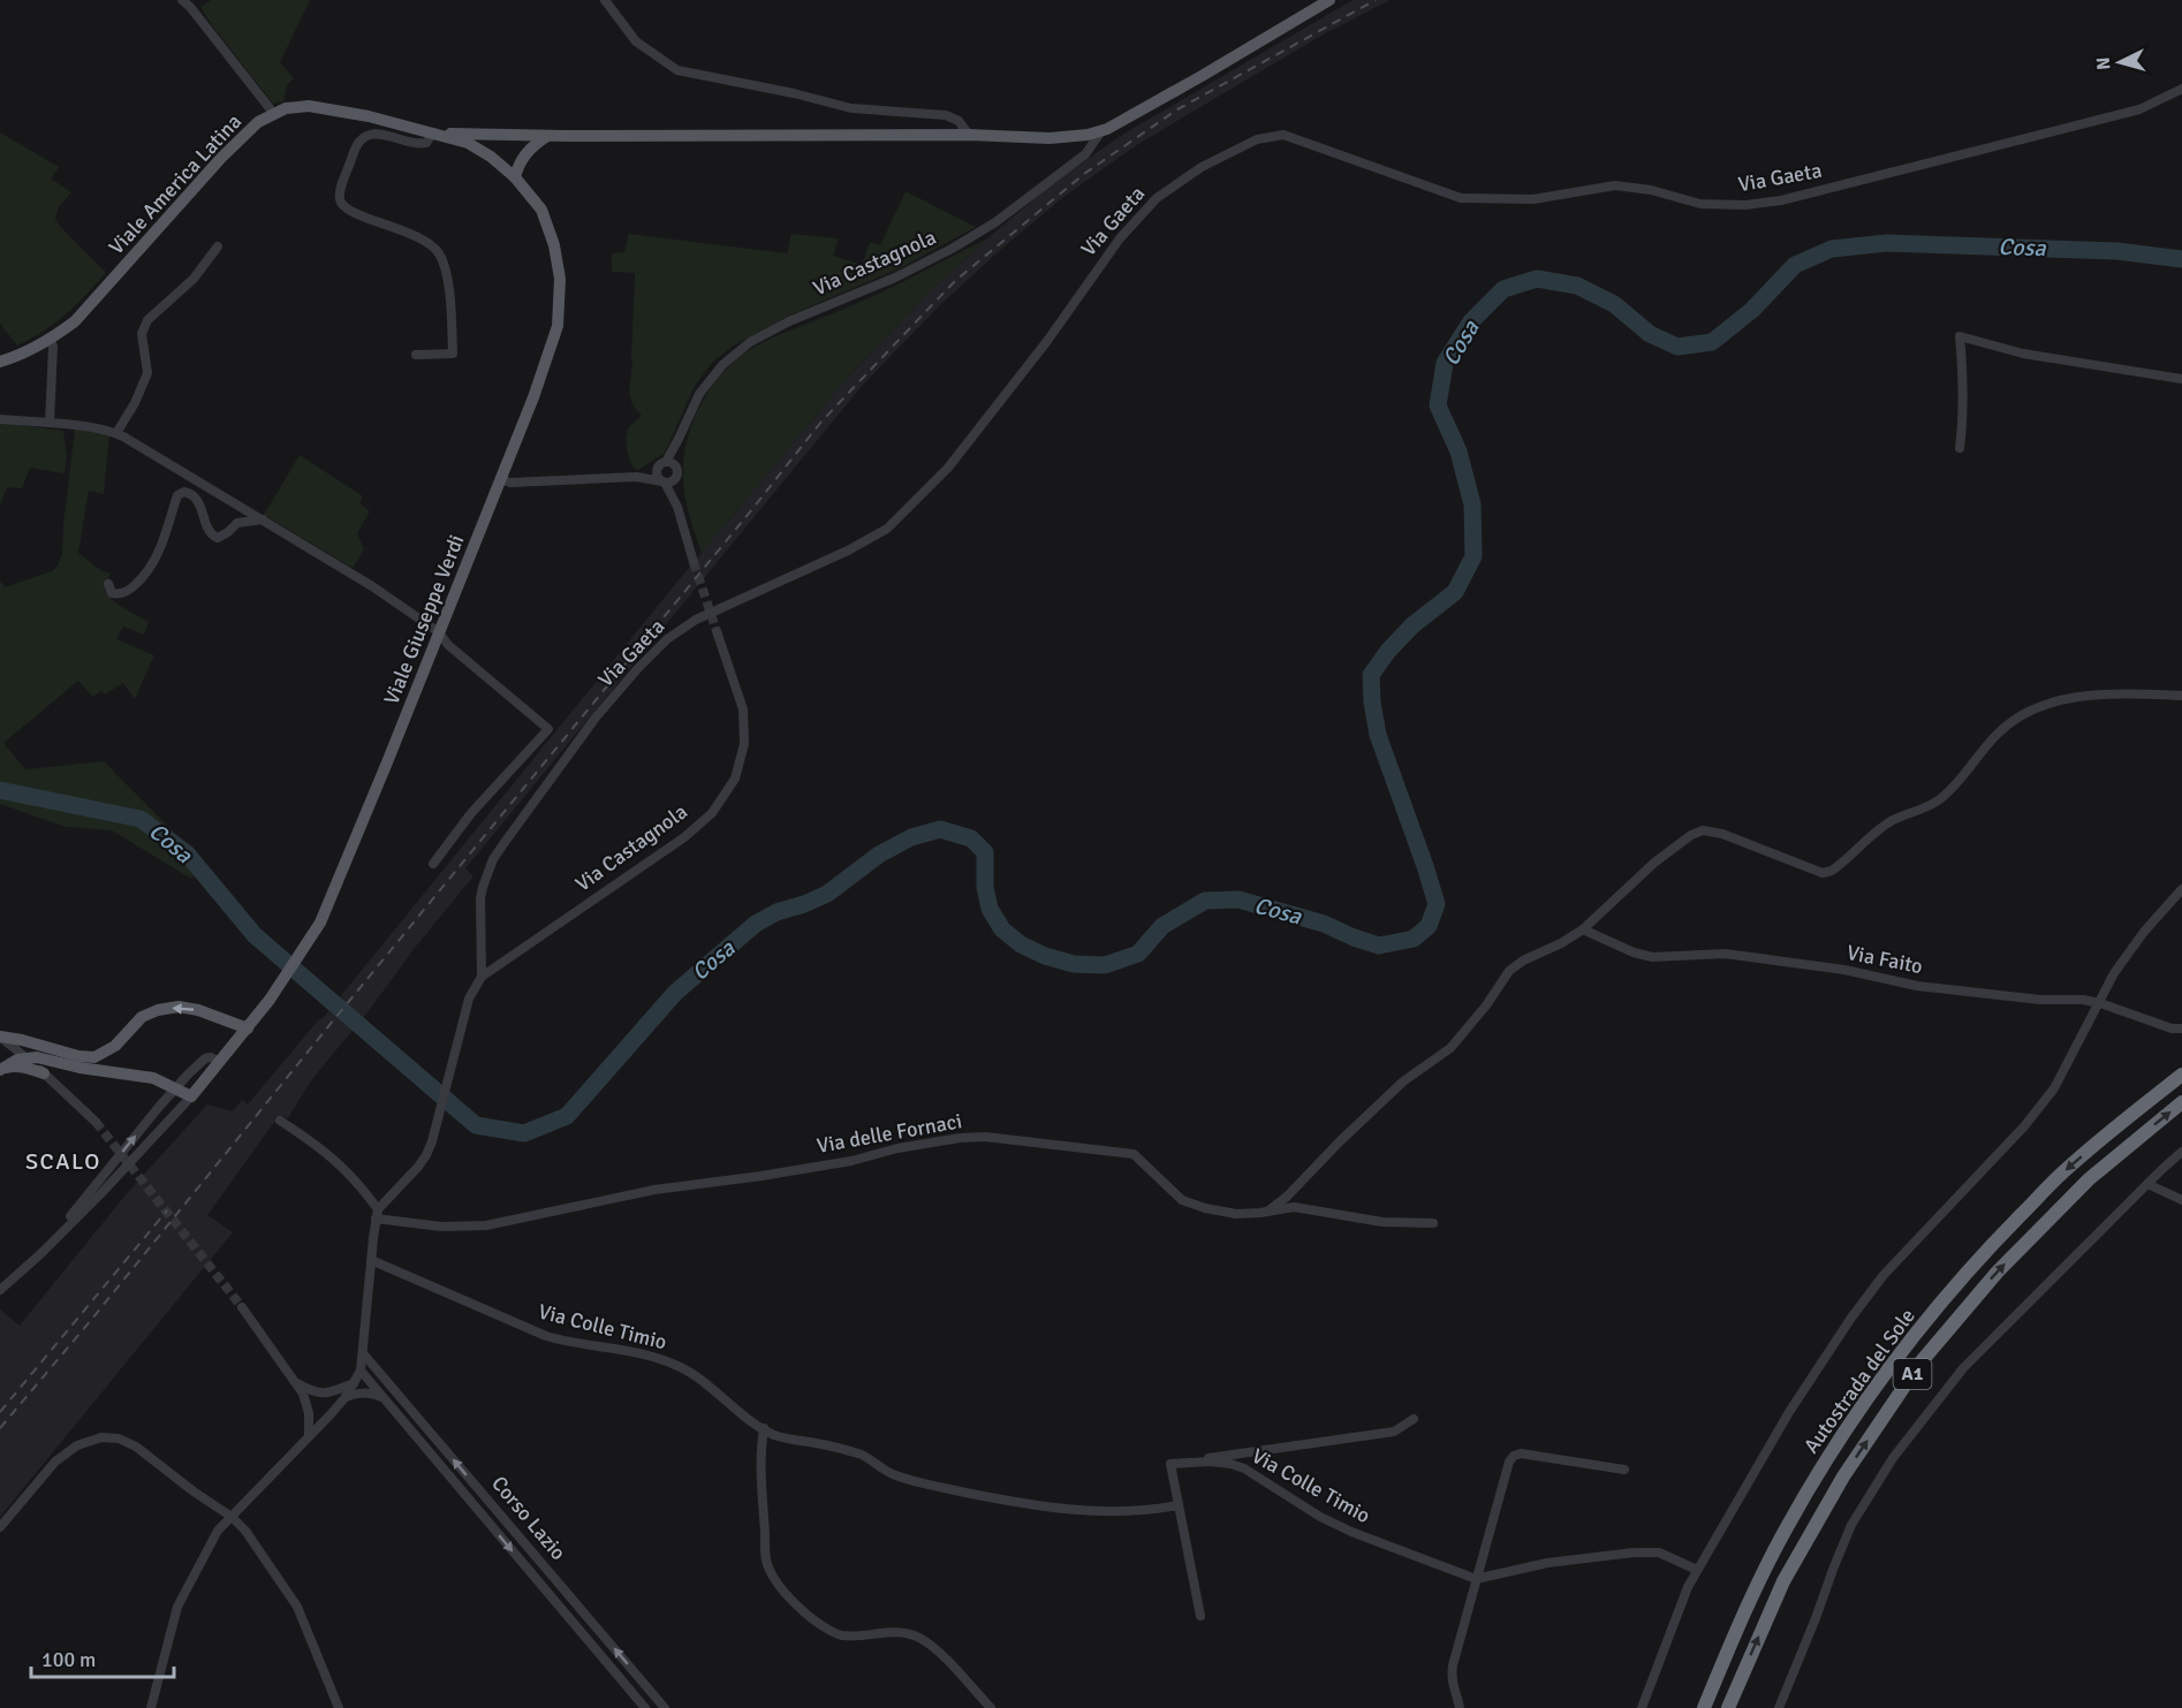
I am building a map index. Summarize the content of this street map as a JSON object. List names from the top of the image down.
{
  "streets": {
    "highway": ["A1", "Autostrada del Sole"],
    "main road": ["Viale America Latina", "Viale Giuseppe Verdi"],
    "street": [
      "Via Gaeta",
      "Via Castagnola",
      "Via Faito",
      "Via delle Fornaci",
      "Via Colle Timio",
      "Corso Lazio"
    ]
  },
  "crossings": [
    ["Via Gaeta", "Via Castagnola"],
    ["Via Gaeta", "Via delle Fornaci"],
    ["Viale America Latina", "Viale Giuseppe Verdi"]
  ],
  "districts": ["SCALO"],
  "water": ["Cosa"],
  "scale_bar": "100 m",
  "north": "left"
}
